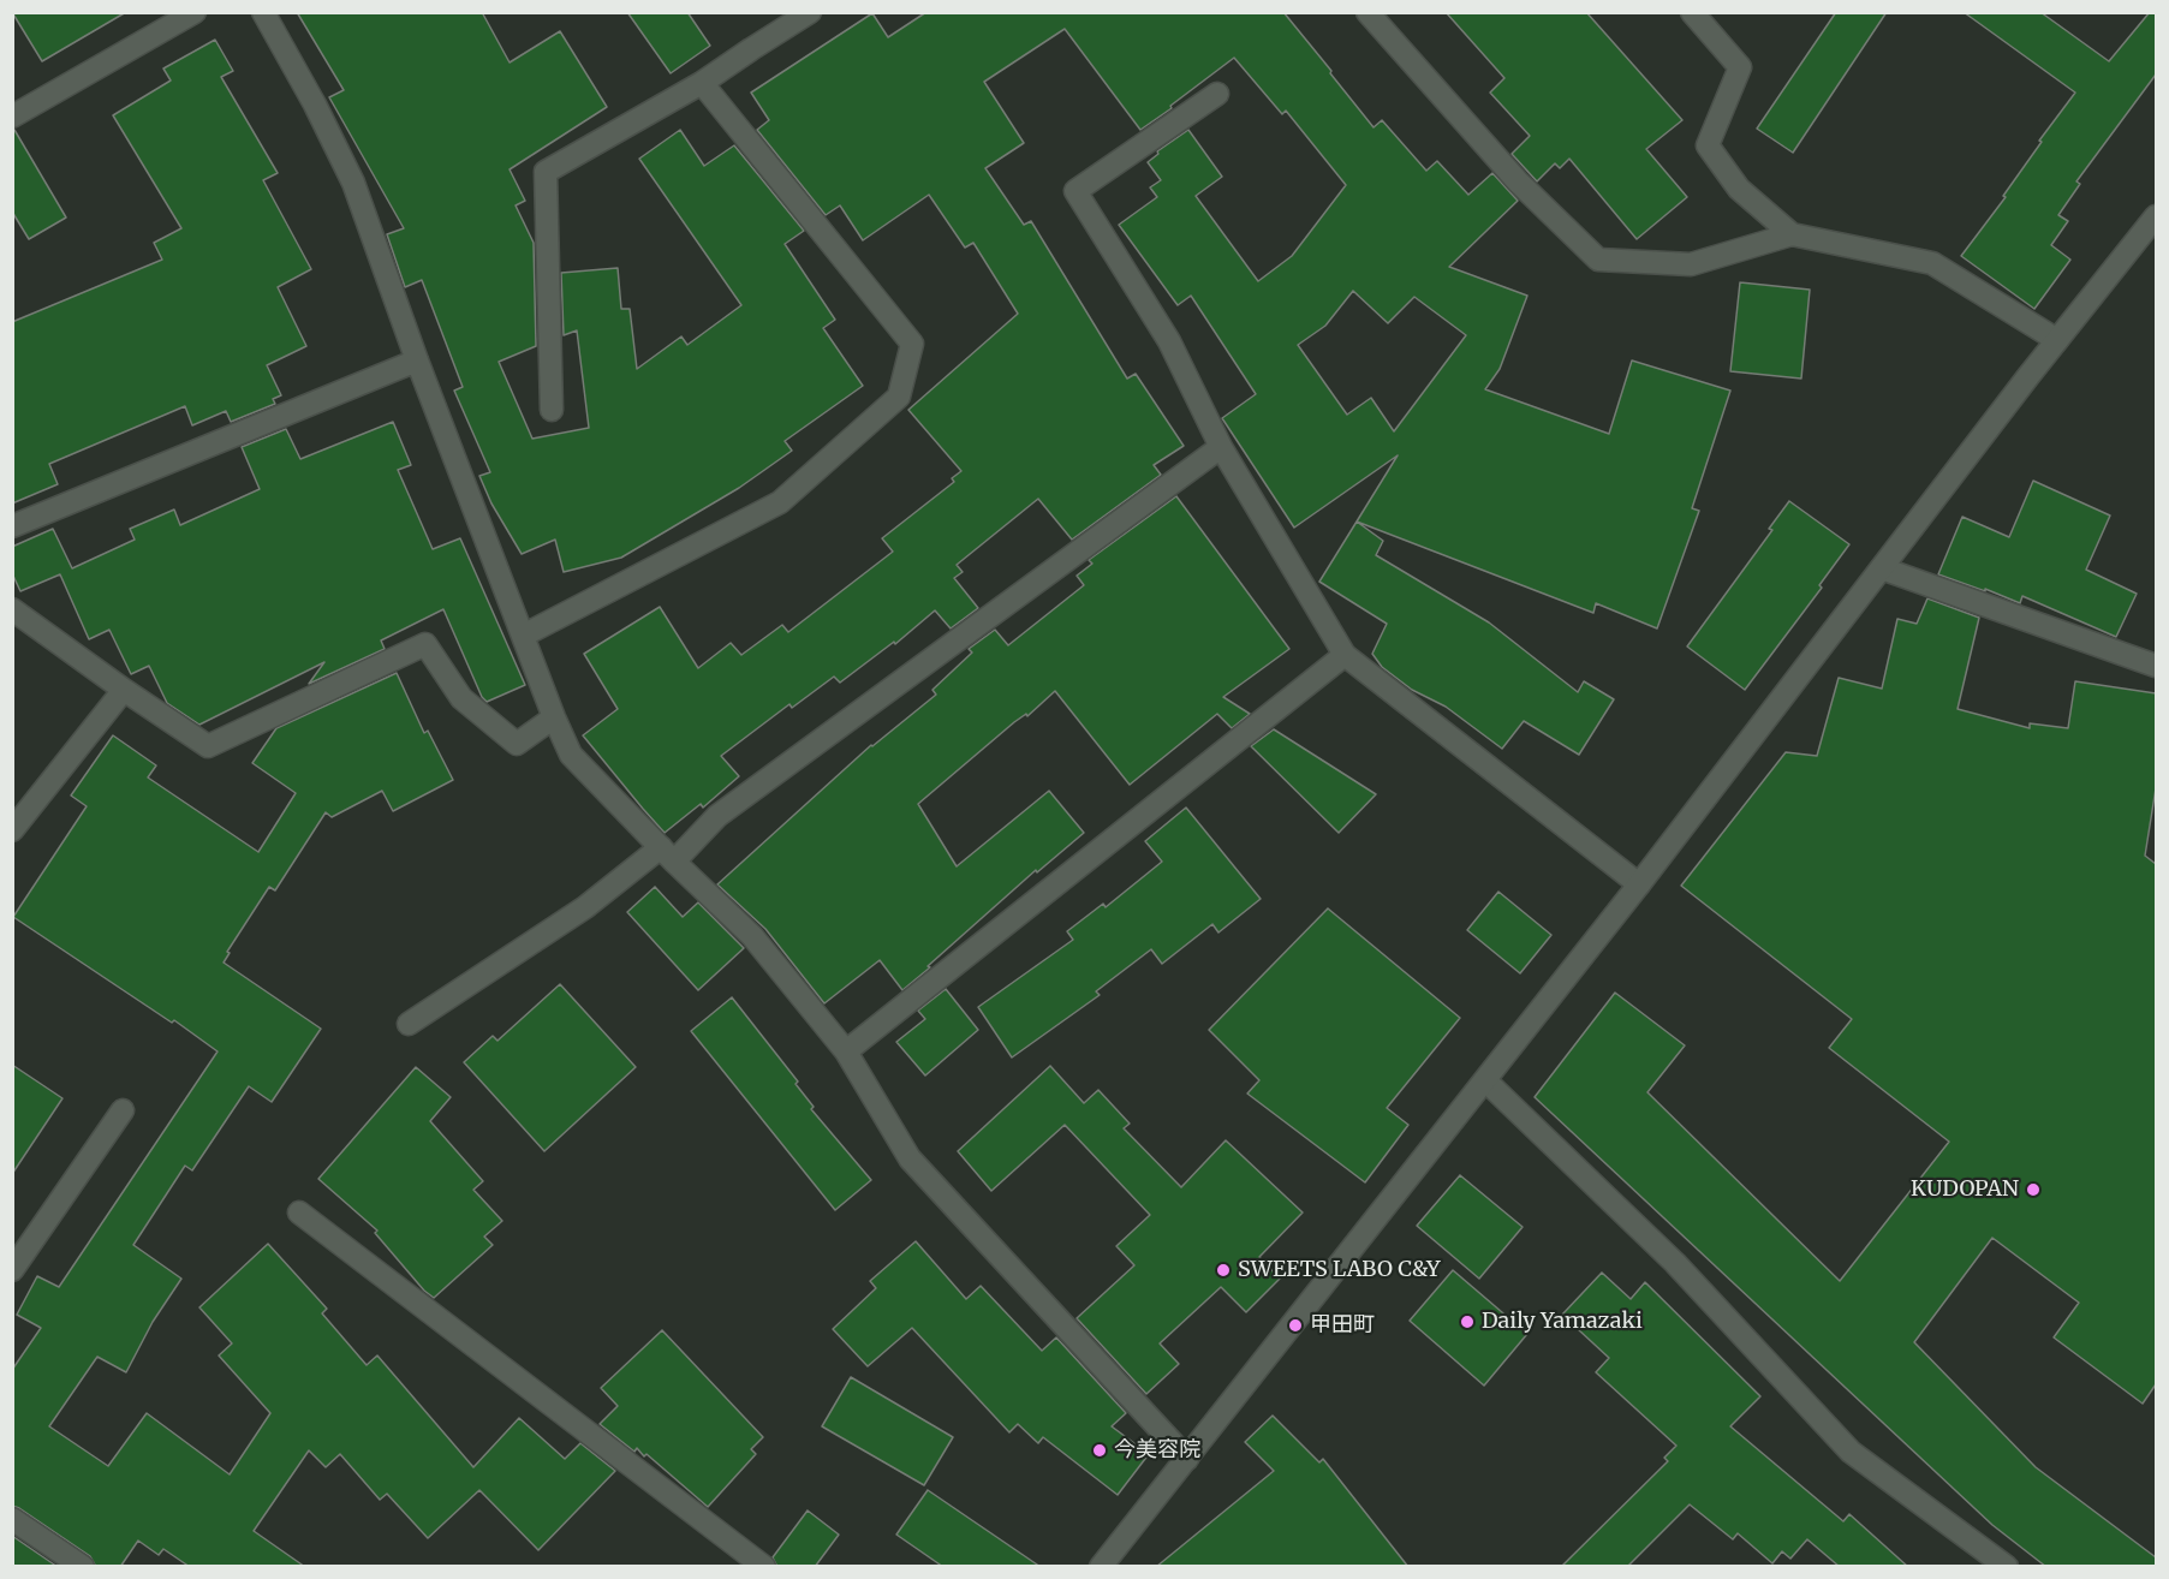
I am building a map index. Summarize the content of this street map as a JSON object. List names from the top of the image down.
{
  "places": [
    "KUDOPAN",
    "SWEETS LABO C&Y",
    "Daily Yamazaki",
    "甲田町",
    "今美容院"
  ]
}
